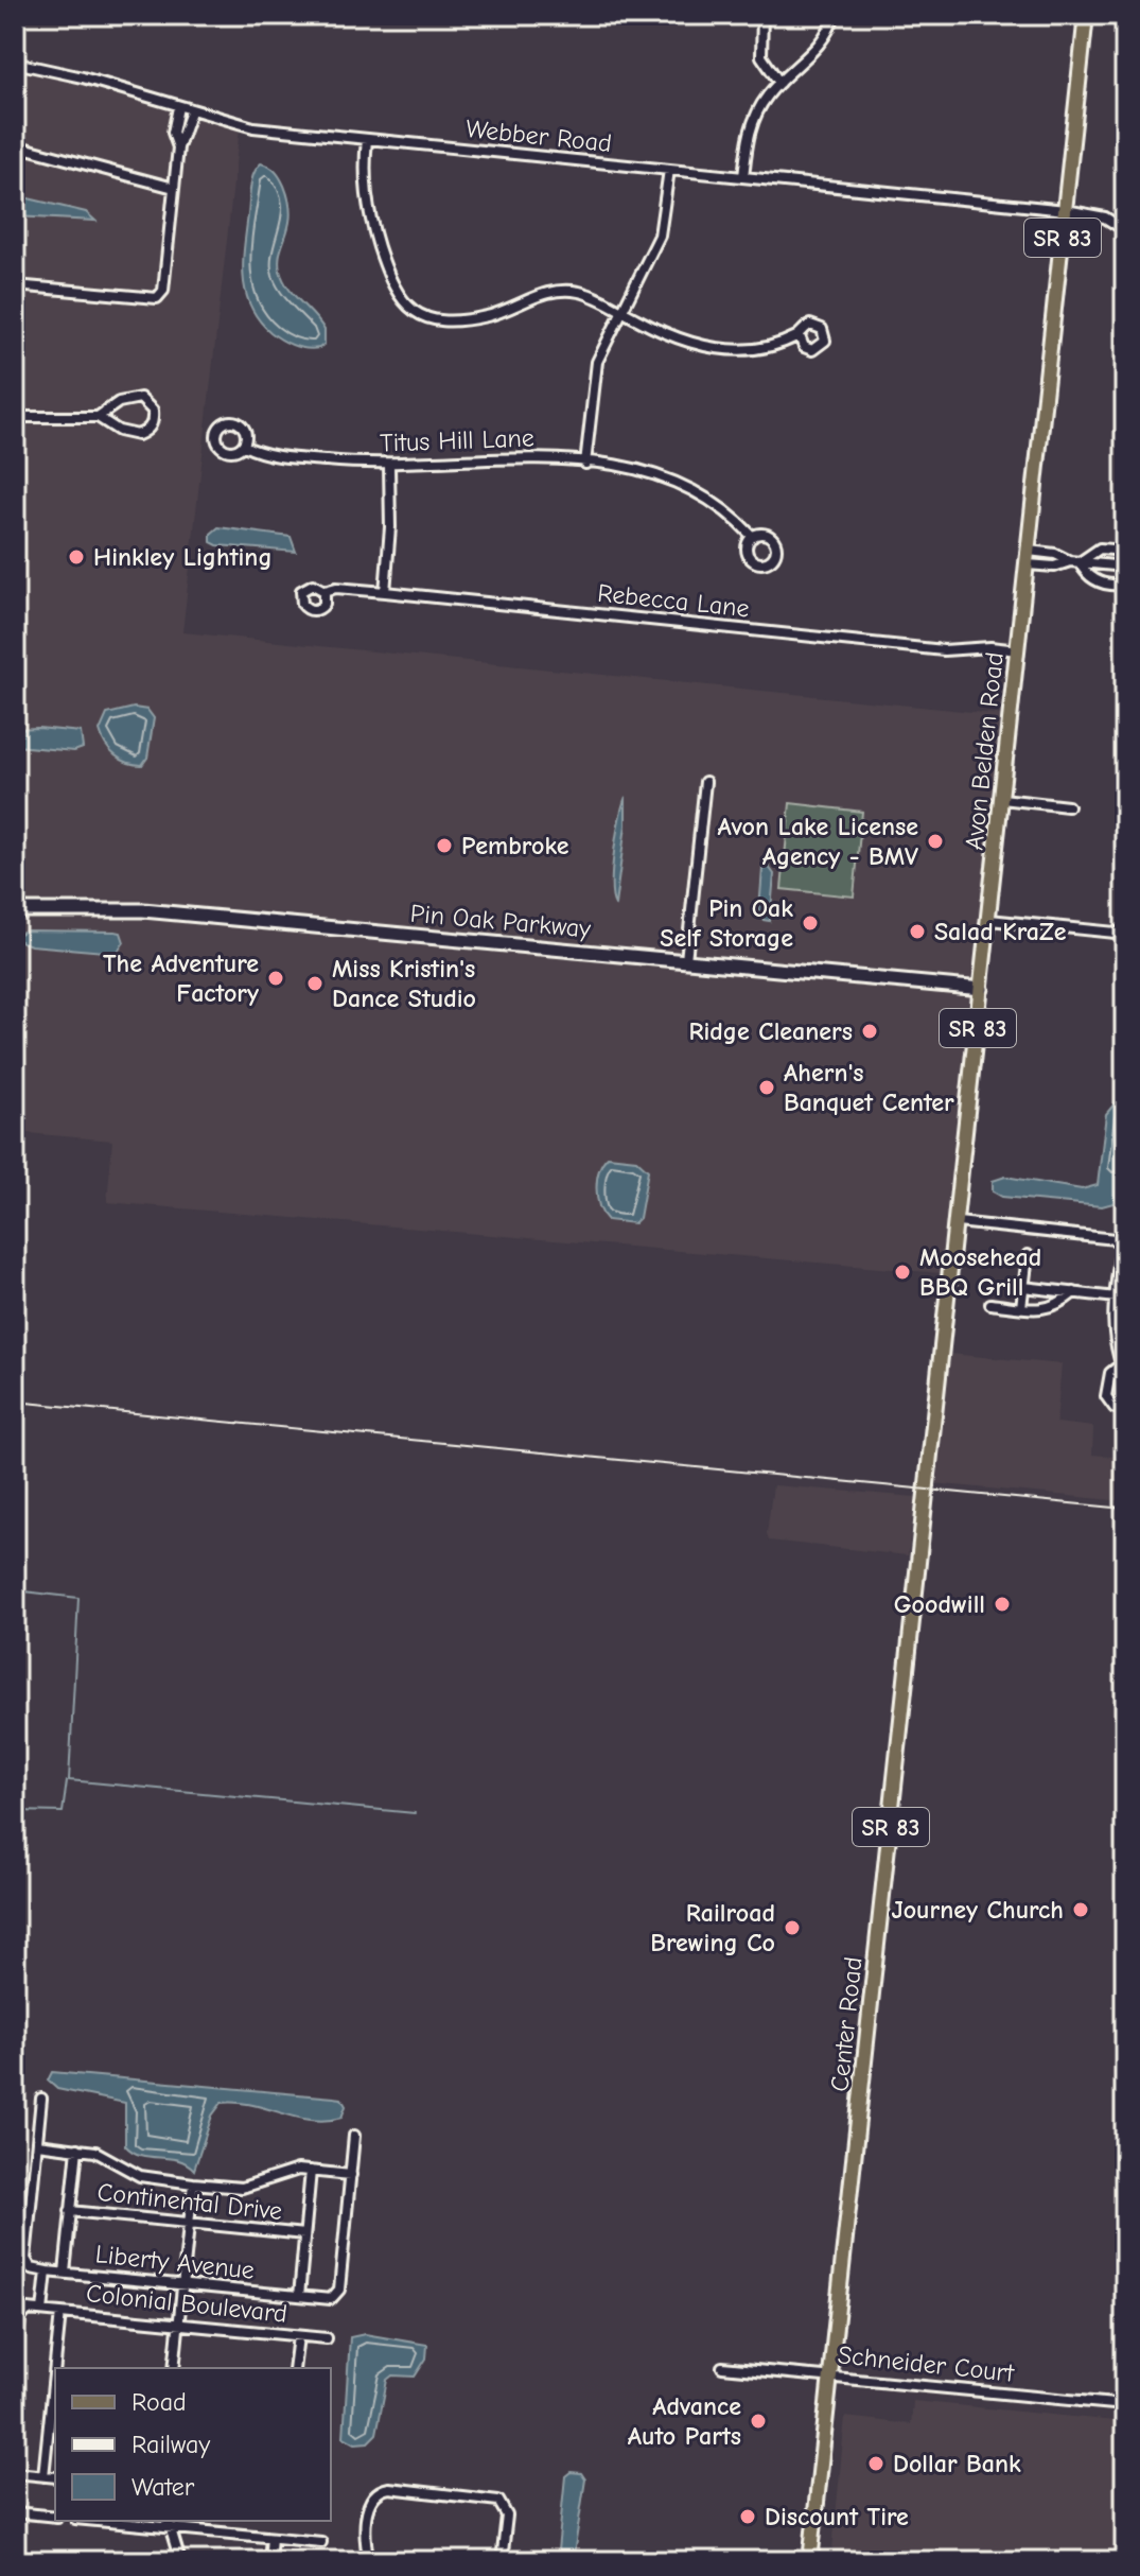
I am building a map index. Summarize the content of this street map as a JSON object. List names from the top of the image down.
{
  "streets": {
    "main road": ["SR 83", "Avon Belden Road", "Center Road"],
    "street": [
      "Webber Road",
      "Titus Hill Lane",
      "Rebecca Lane",
      "Pin Oak Parkway",
      "Continental Drive",
      "Liberty Avenue",
      "Colonial Boulevard",
      "Schneider Court"
    ]
  },
  "crossings": [
    ["Webber Road", "Avon Belden Road"],
    ["Rebecca Lane", "Avon Belden Road"],
    ["Avon Belden Road", "Pin Oak Parkway"],
    ["Avon Belden Road", "Center Road"],
    ["Center Road", "Schneider Court"]
  ],
  "places": [
    "Hinkley Lighting",
    "Avon Lake License Agency - BMV",
    "Pembroke",
    "Pin Oak Self Storage",
    "Salad KraZe",
    "The Adventure Factory",
    "Miss Kristin's Dance Studio",
    "Ridge Cleaners",
    "Ahern's Banquet Center",
    "Moosehead BBQ Grill",
    "Goodwill",
    "Journey Church",
    "Railroad Brewing Co",
    "Advance Auto Parts",
    "Dollar Bank",
    "Discount Tire"
  ],
  "legend": ["Road", "Railway", "Water"]
}
